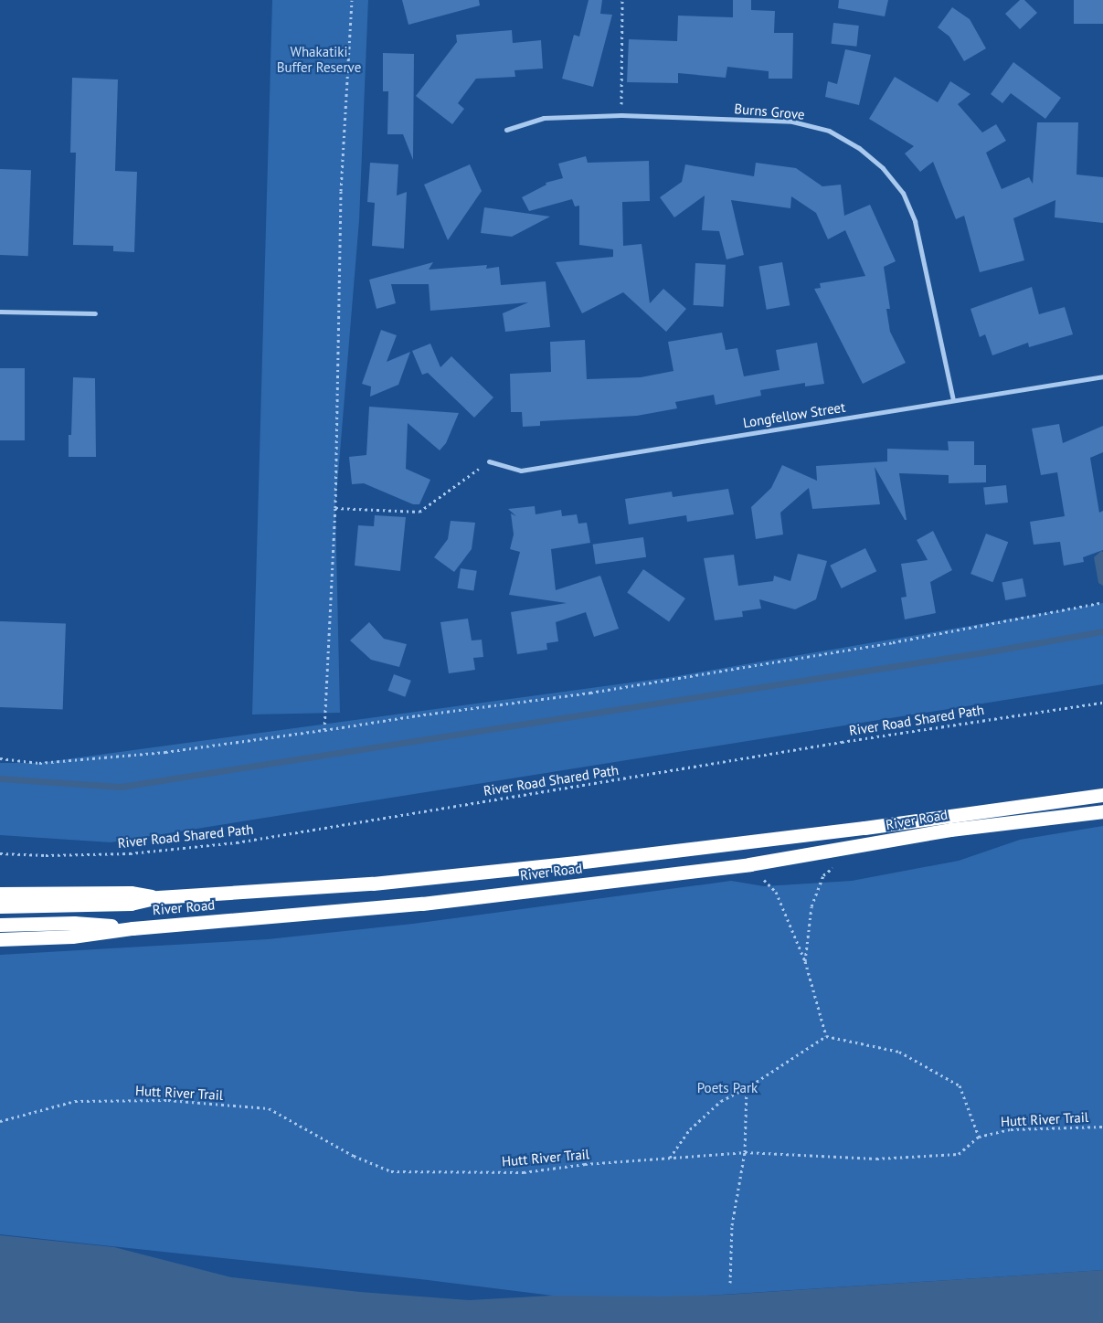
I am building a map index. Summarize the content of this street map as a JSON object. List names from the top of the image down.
{
  "streets": {
    "highway": ["River Road"],
    "street": ["Burns Grove", "Longfellow Street"],
    "path": ["River Road Shared Path", "Hutt River Trail"]
  },
  "crossings": [
    ["Burns Grove", "Longfellow Street"]
  ],
  "parks": ["Whakatiki Buffer Reserve", "Poets Park"]
}
